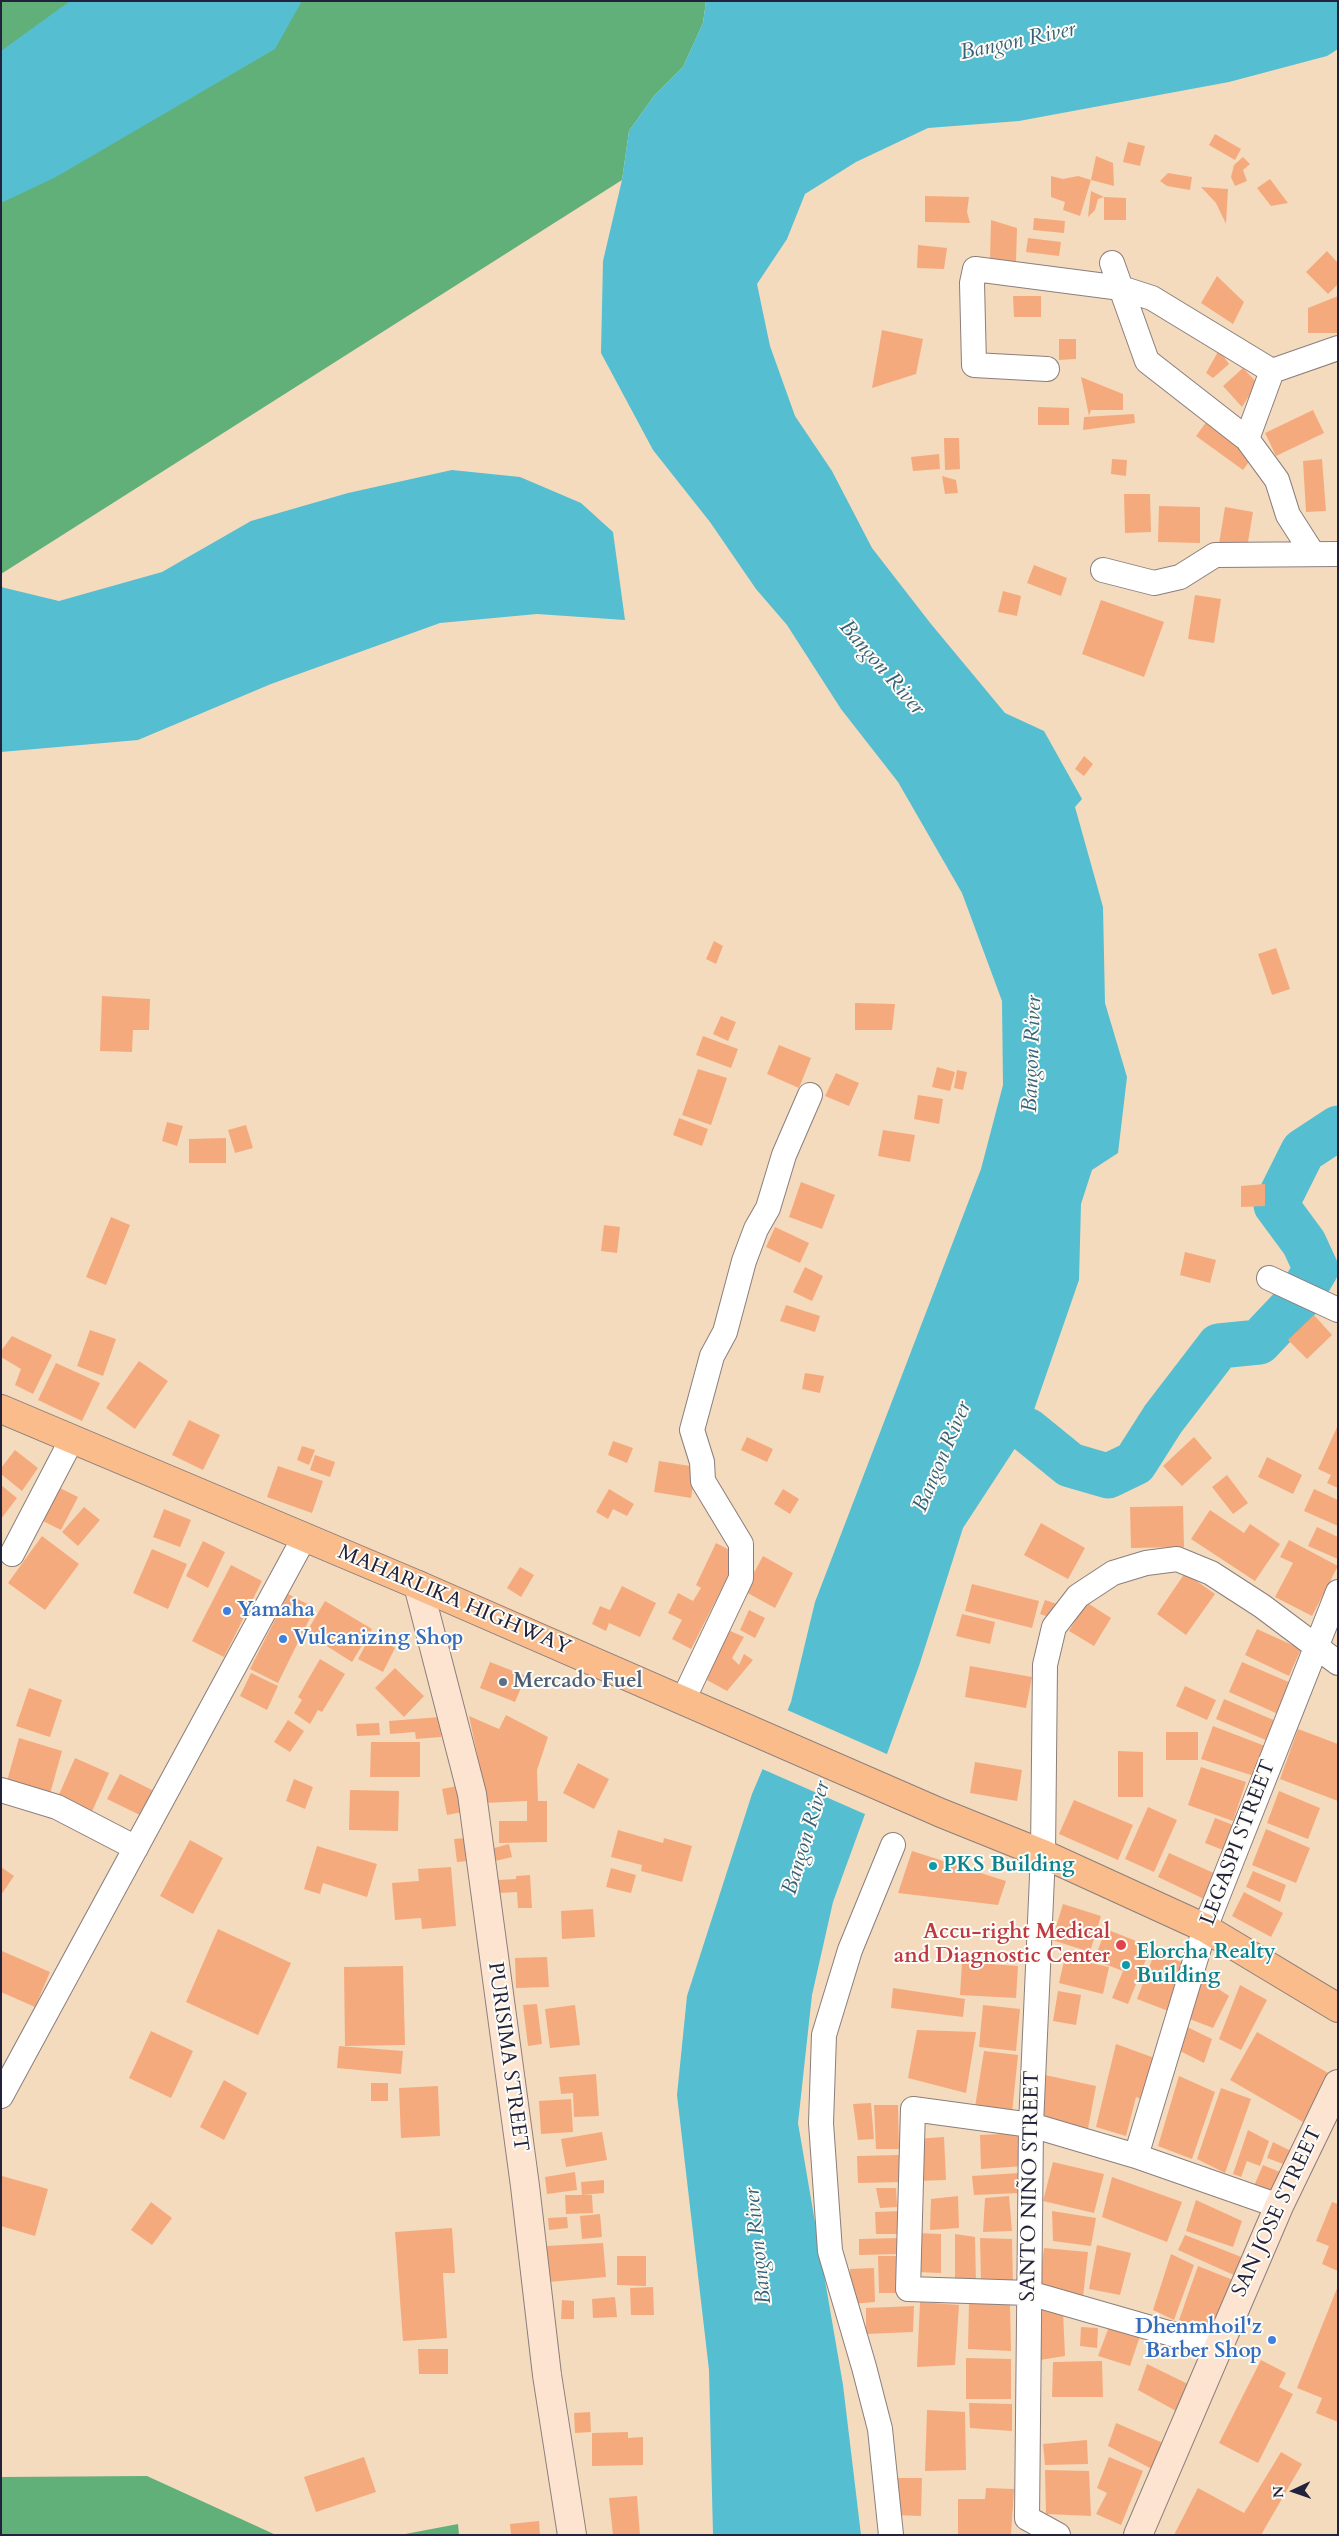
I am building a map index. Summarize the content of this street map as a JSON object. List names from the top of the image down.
{
  "streets": {
    "highway": ["MAHARLIKA HIGHWAY"],
    "street": [
      "LEGASPI STREET",
      "PURISIMA STREET",
      "SANTO NIÑO STREET",
      "SAN JOSE STREET"
    ]
  },
  "crossings": [
    ["MAHARLIKA HIGHWAY", "LEGASPI STREET"],
    ["MAHARLIKA HIGHWAY", "PURISIMA STREET"],
    ["MAHARLIKA HIGHWAY", "SANTO NIÑO STREET"],
    ["LEGASPI STREET", "SANTO NIÑO STREET"]
  ],
  "water": ["Bangon River"],
  "places": [
    "Yamaha",
    "Vulcanizing Shop",
    "Mercado Fuel",
    "PKS Building",
    "Accu-right Medical and Diagnostic Center",
    "Elorcha Realty Building",
    "Dhenmhoil'z Barber Shop"
  ],
  "north": "left"
}
